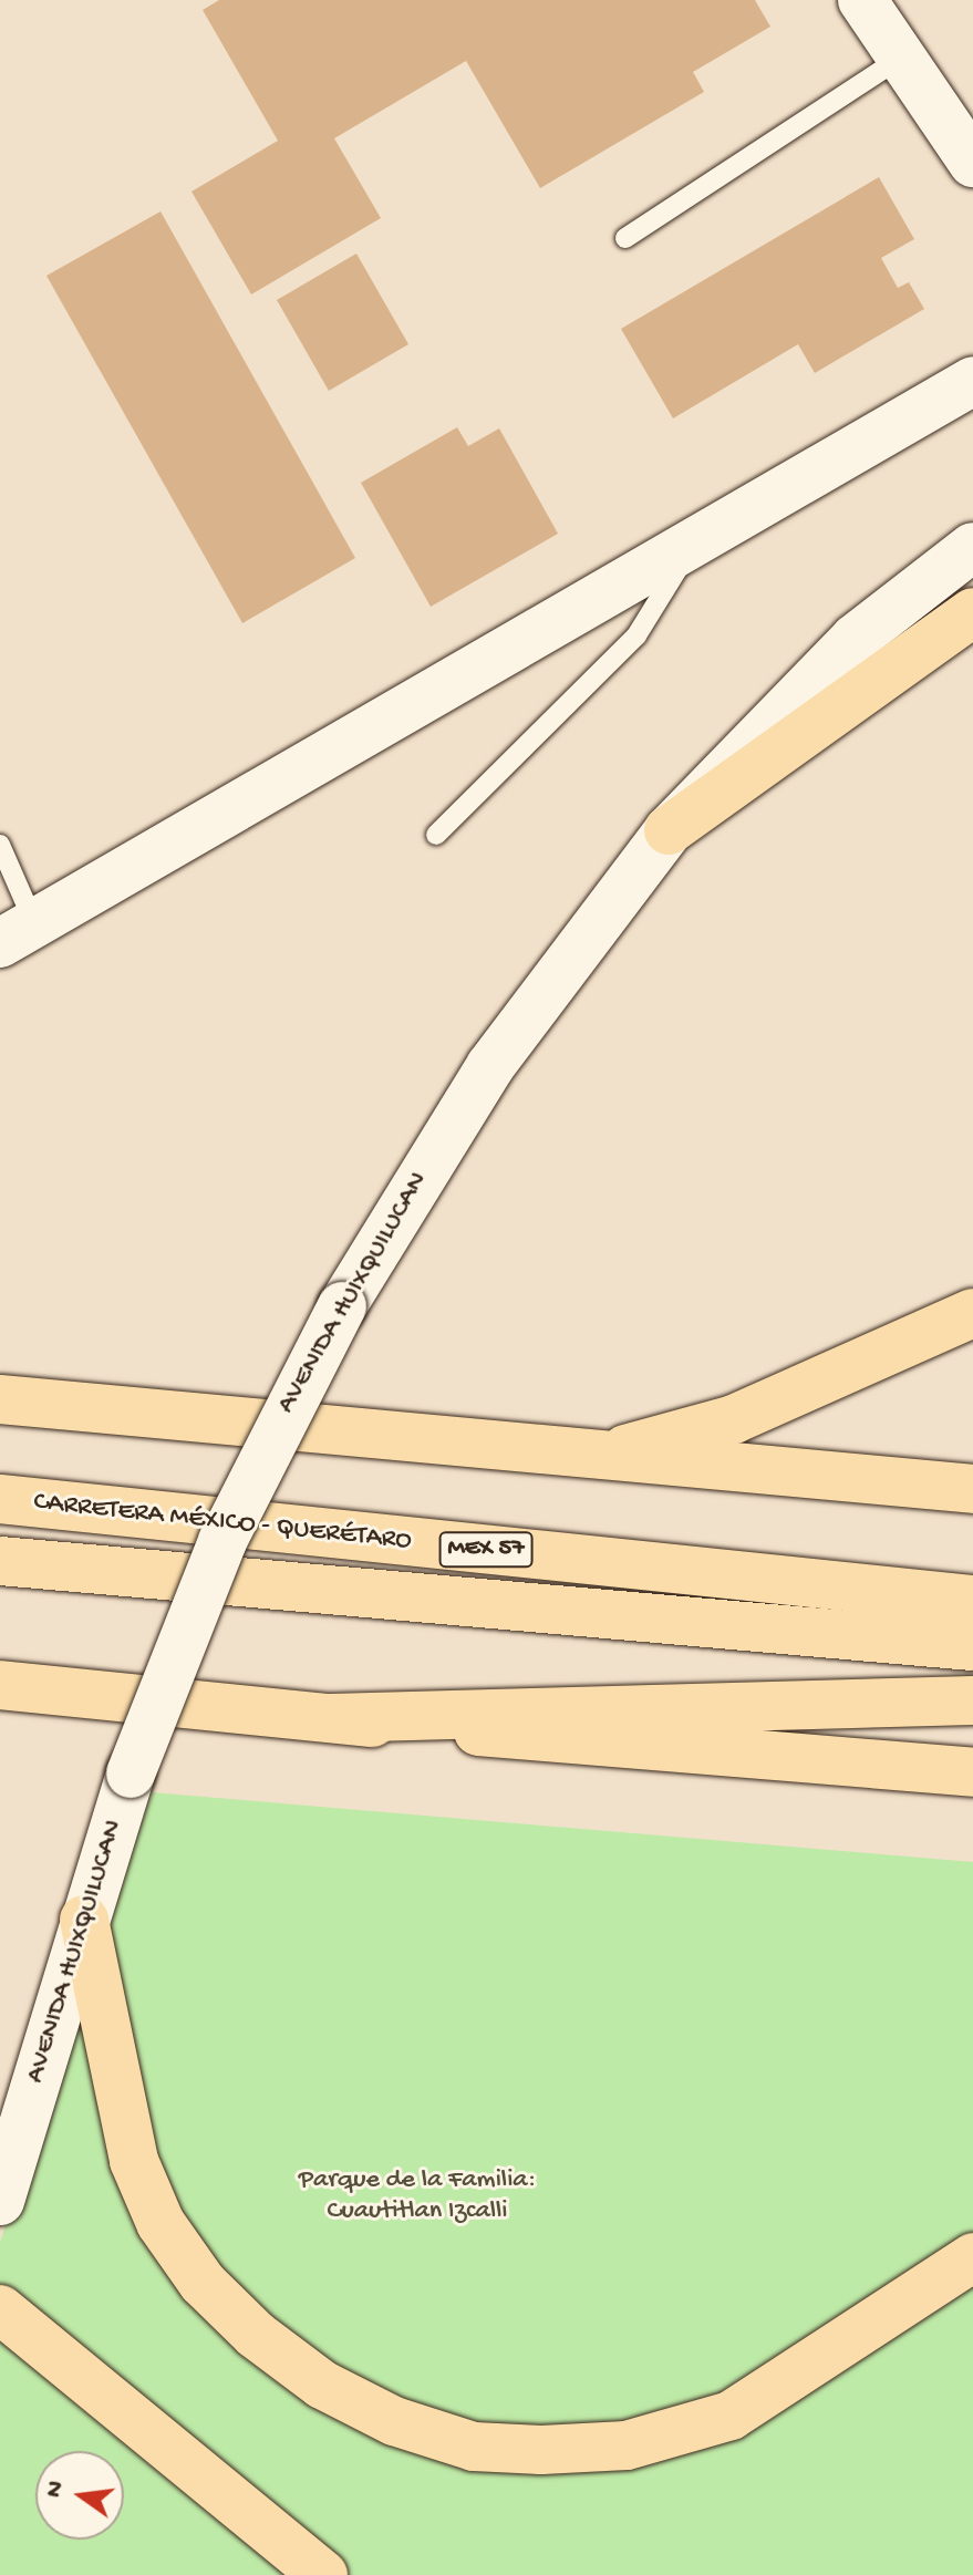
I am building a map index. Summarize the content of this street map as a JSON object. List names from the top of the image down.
{
  "streets": {
    "main road": ["AVENIDA HUIXQUILUCAN", "CARRETERA MÉXICO - QUERÉTARO", "MEX 57"]
  },
  "parks": ["Parque de la Familia: Cuautitlan Izcalli"],
  "north": "left"
}
